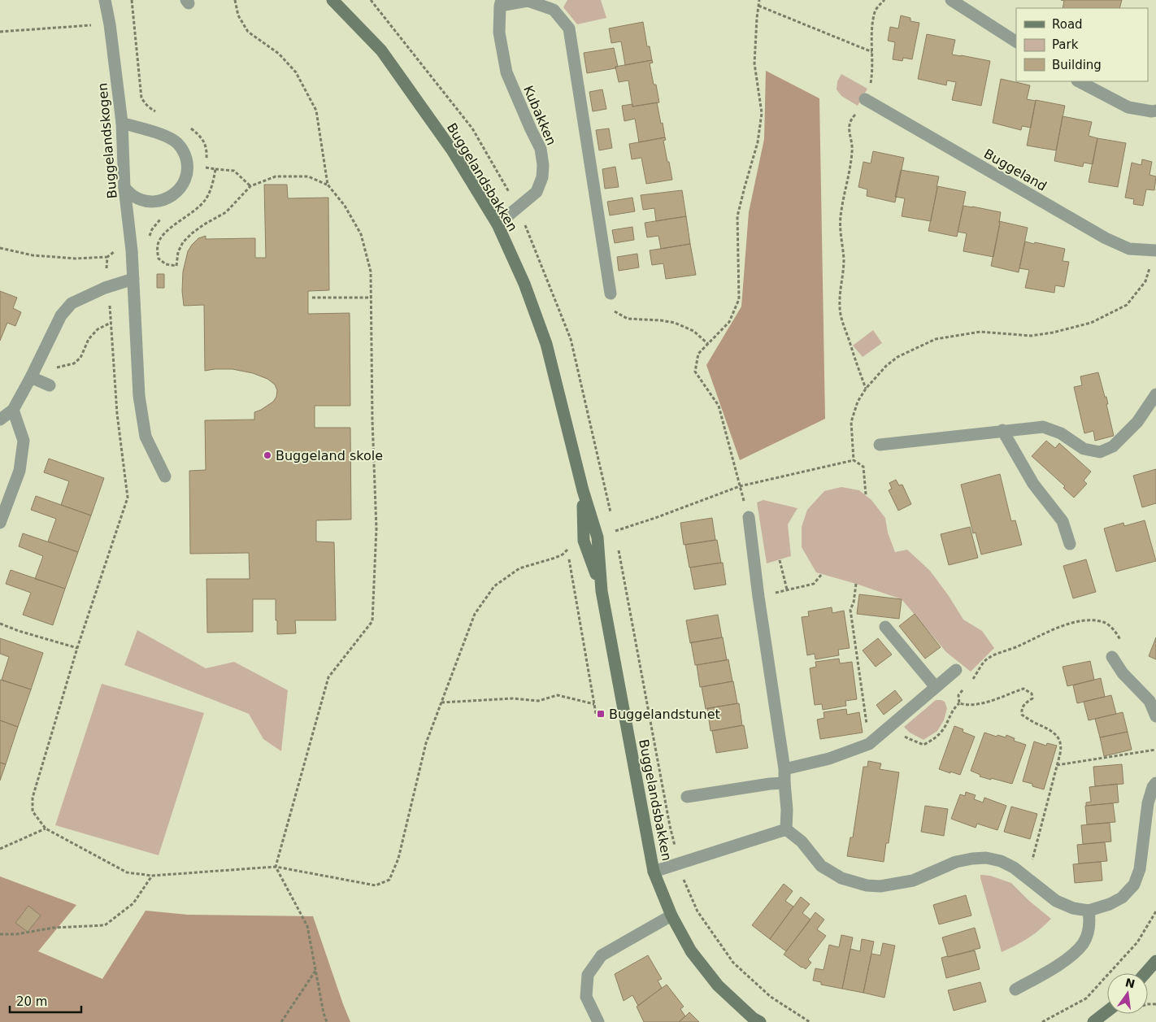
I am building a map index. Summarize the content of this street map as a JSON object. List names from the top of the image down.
{
  "streets": {
    "street": [
      "Kubakken",
      "Buggelandskogen",
      "Buggeland",
      "Buggelandsbakken"
    ]
  },
  "crossings": [
    ["Kubakken", "Buggelandsbakken"]
  ],
  "places": {
    "other": ["Buggeland skole"],
    "transit": ["Buggelandstunet"]
  },
  "legend": ["Road", "Park", "Building"],
  "scale_bar": "20 m",
  "north": "top"
}
